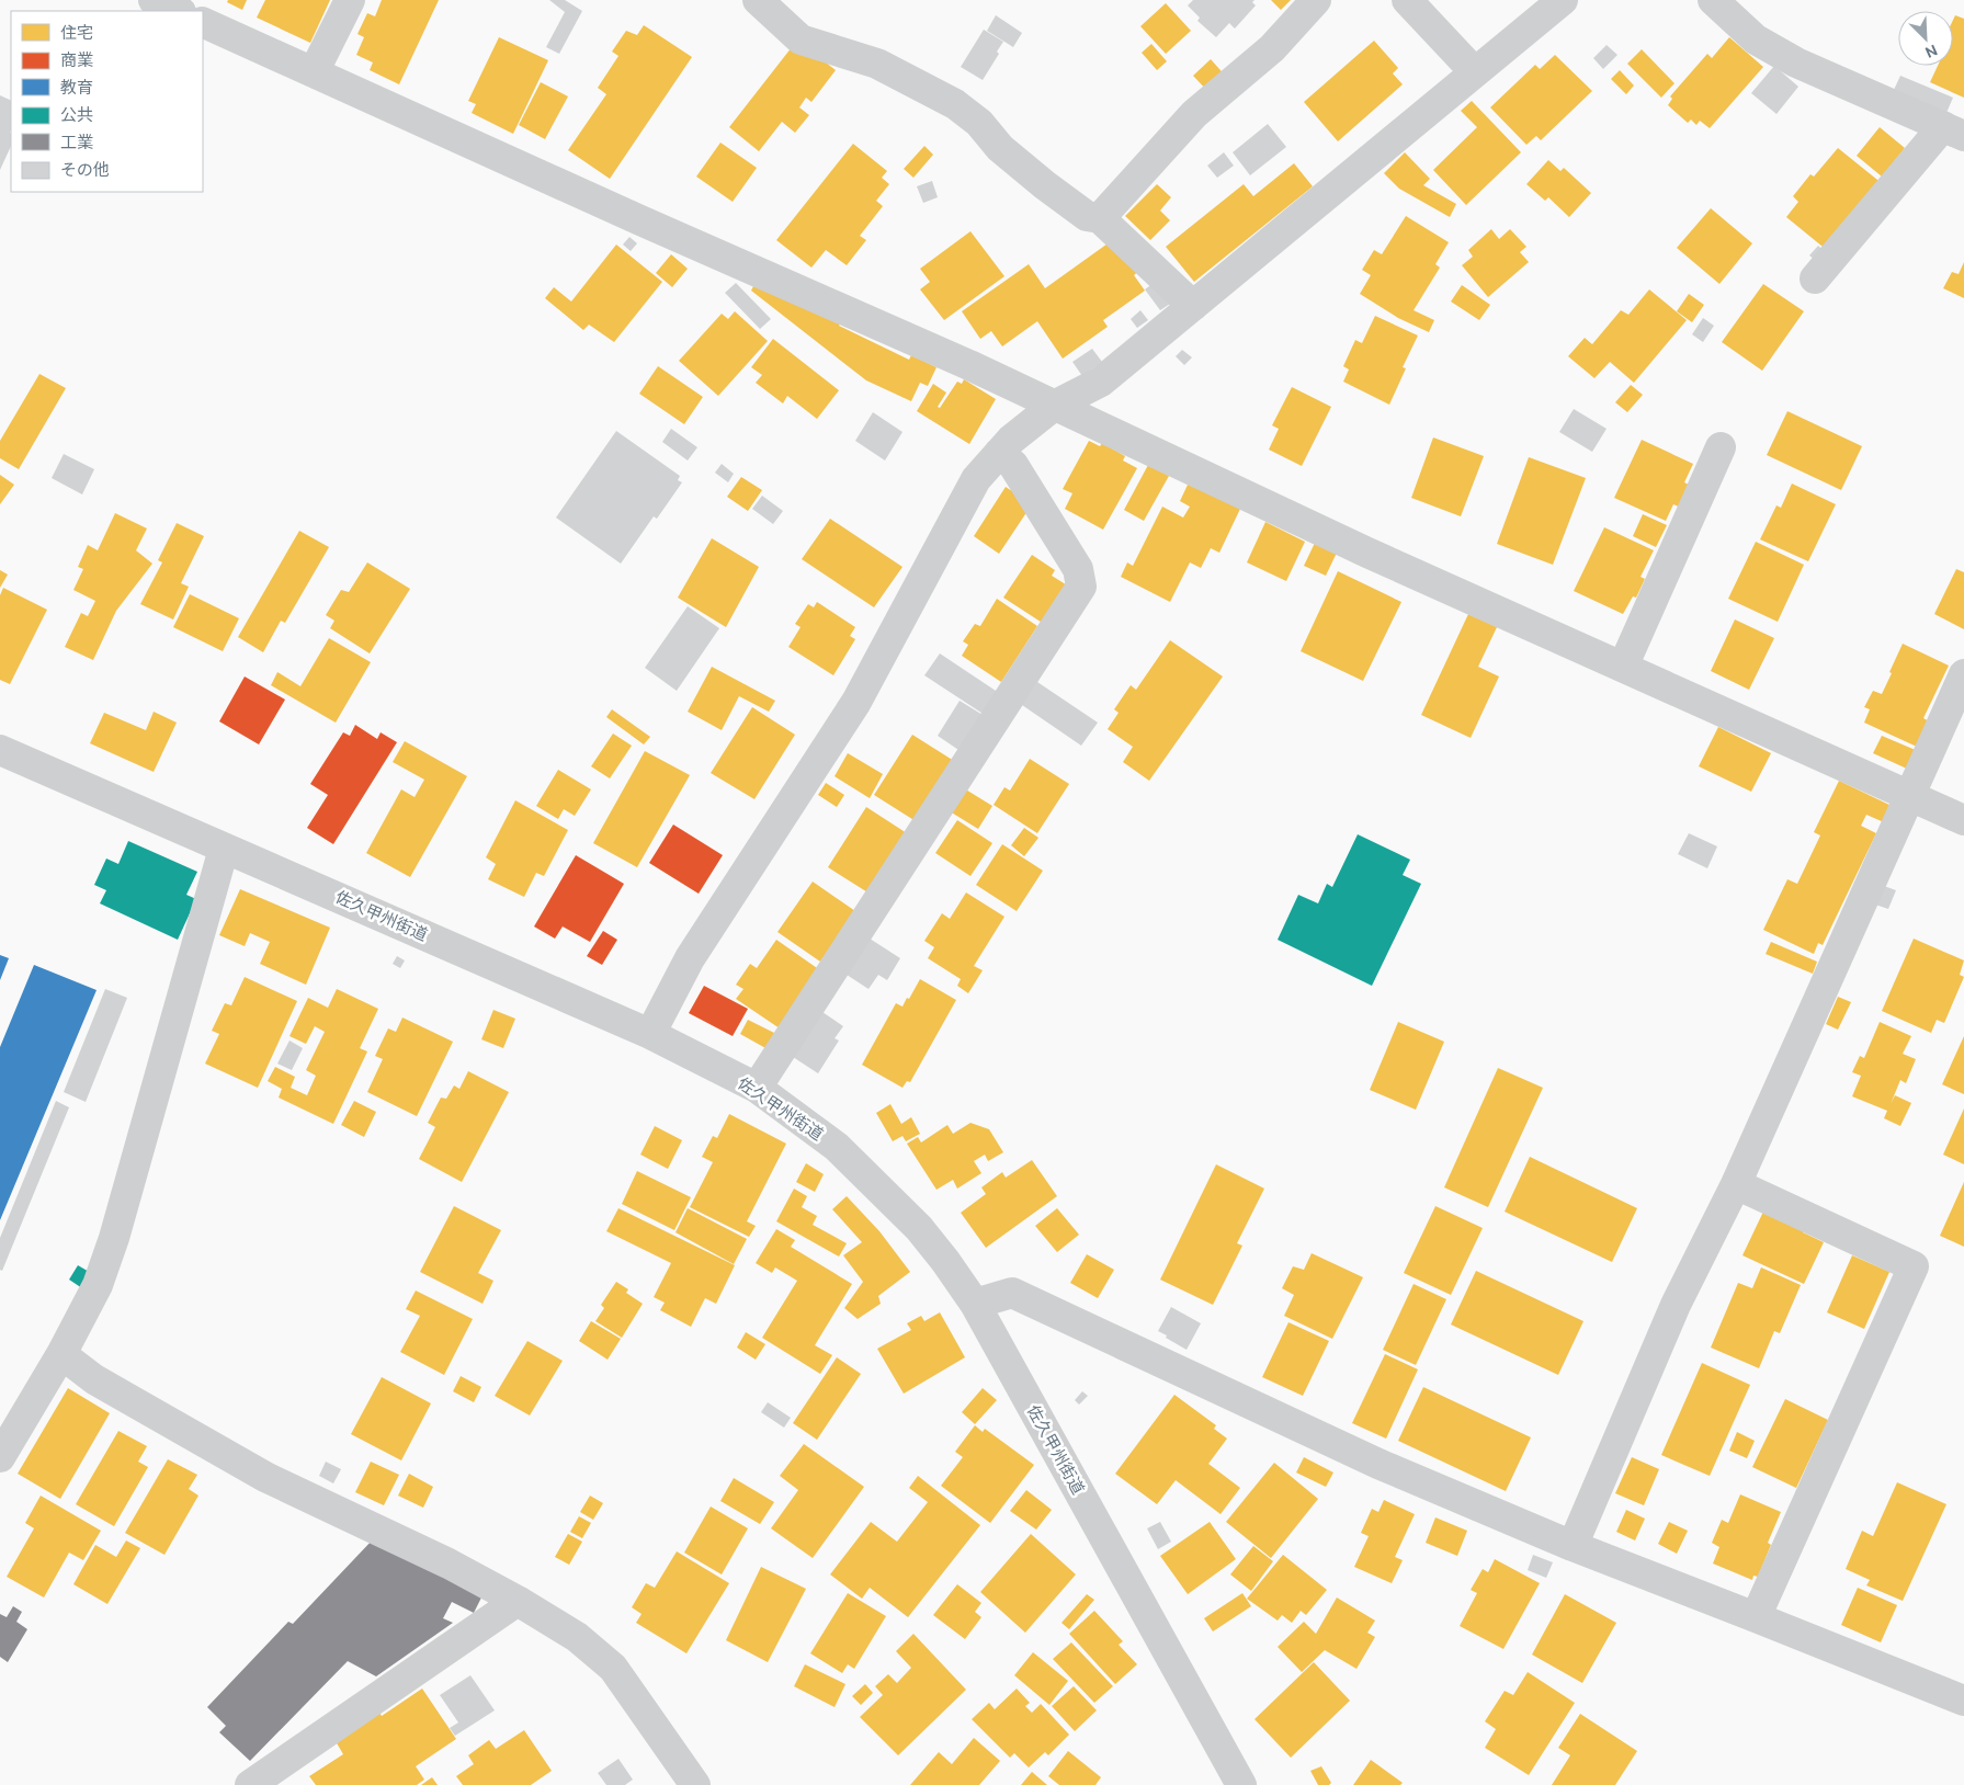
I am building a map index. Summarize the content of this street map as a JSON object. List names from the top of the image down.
{
  "streets": {
    "street": ["佐久甲州街道"]
  },
  "legend": [
    "住宅",
    "商業",
    "教育",
    "公共",
    "工業",
    "その他"
  ],
  "north": "bottom right"
}
